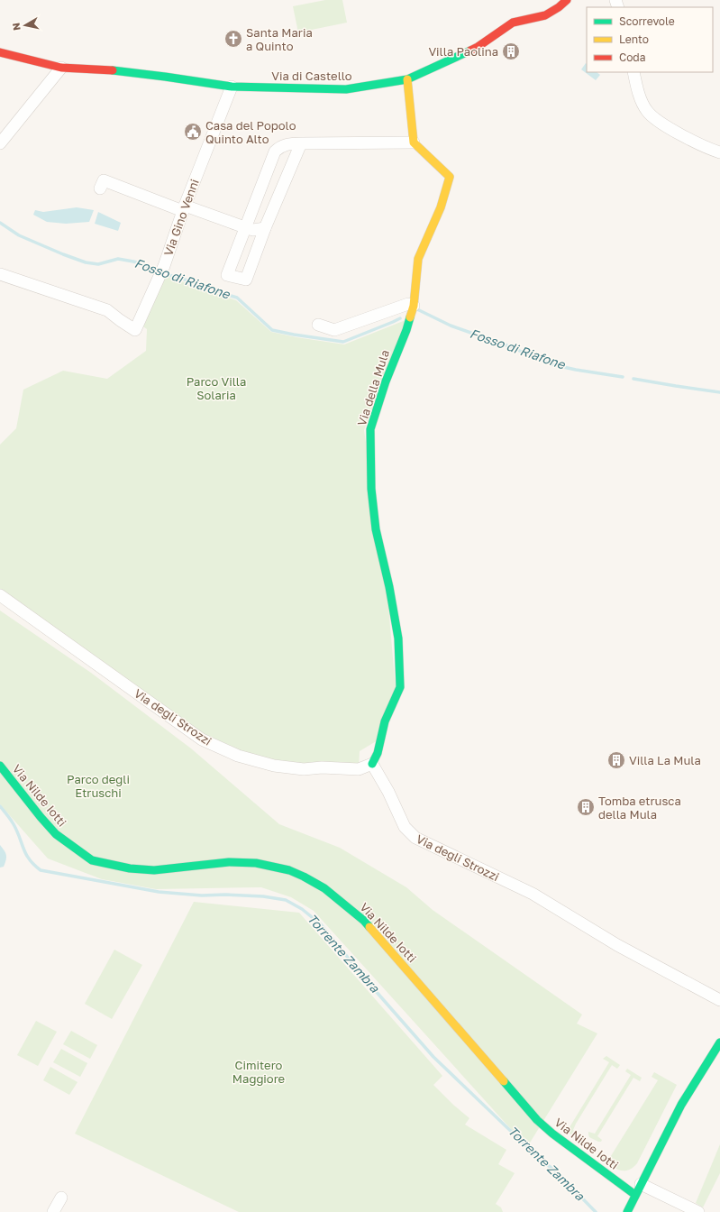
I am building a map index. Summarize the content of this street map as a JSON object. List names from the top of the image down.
{
  "streets": {
    "street": [
      "Via di Castello",
      "Via Gino Venni",
      "Via della Mula",
      "Via degli Strozzi",
      "Via Nilde Iotti"
    ]
  },
  "crossings": [
    ["Via di Castello", "Via Gino Venni"],
    ["Via della Mula", "Via degli Strozzi"]
  ],
  "water": ["Fosso di Riafone", "Torrente Zambra"],
  "parks": ["Parco Villa Solaria", "Parco degli Etruschi", "Cimitero Maggiore"],
  "places": {
    "church": ["Santa Maria a Quinto"],
    "building": ["Villa Paolina", "Villa La Mula", "Tomba etrusca della Mula"],
    "public building": ["Casa del Popolo Quinto Alto"]
  },
  "legend": ["Scorrevole", "Lento", "Coda"],
  "north": "left"
}
